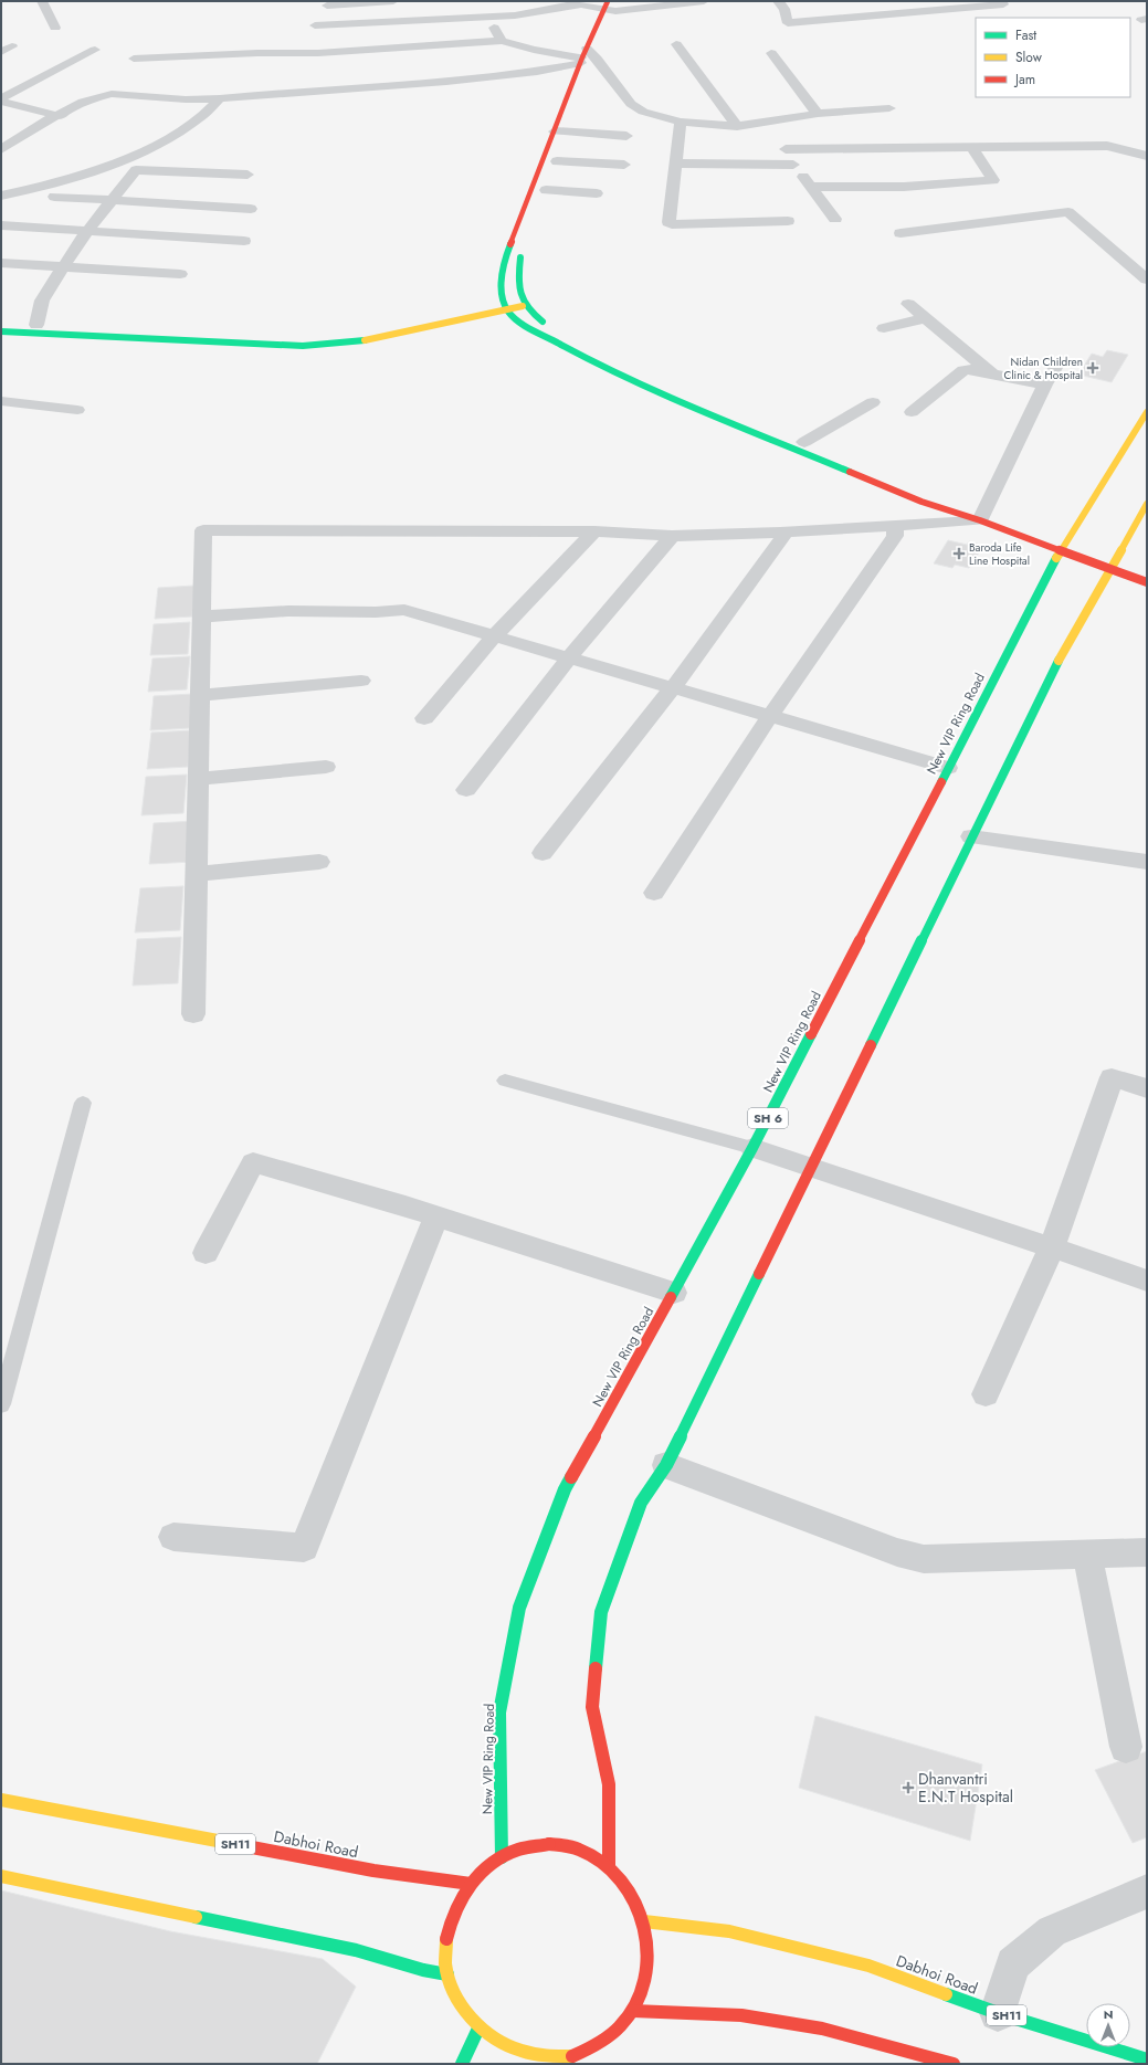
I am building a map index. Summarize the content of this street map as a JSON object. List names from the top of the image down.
{
  "streets": {
    "main road": [
      "New VIP Ring Road",
      "SH 6",
      "SH11",
      "Dabhoi Road"
    ]
  },
  "places": {
    "health": ["Nidan Children Clinic & Hospital", "Baroda Life Line Hospital", "Dhanvantri E.N.T Hospital"]
  },
  "legend": ["Fast", "Slow", "Jam"],
  "north": "top"
}
